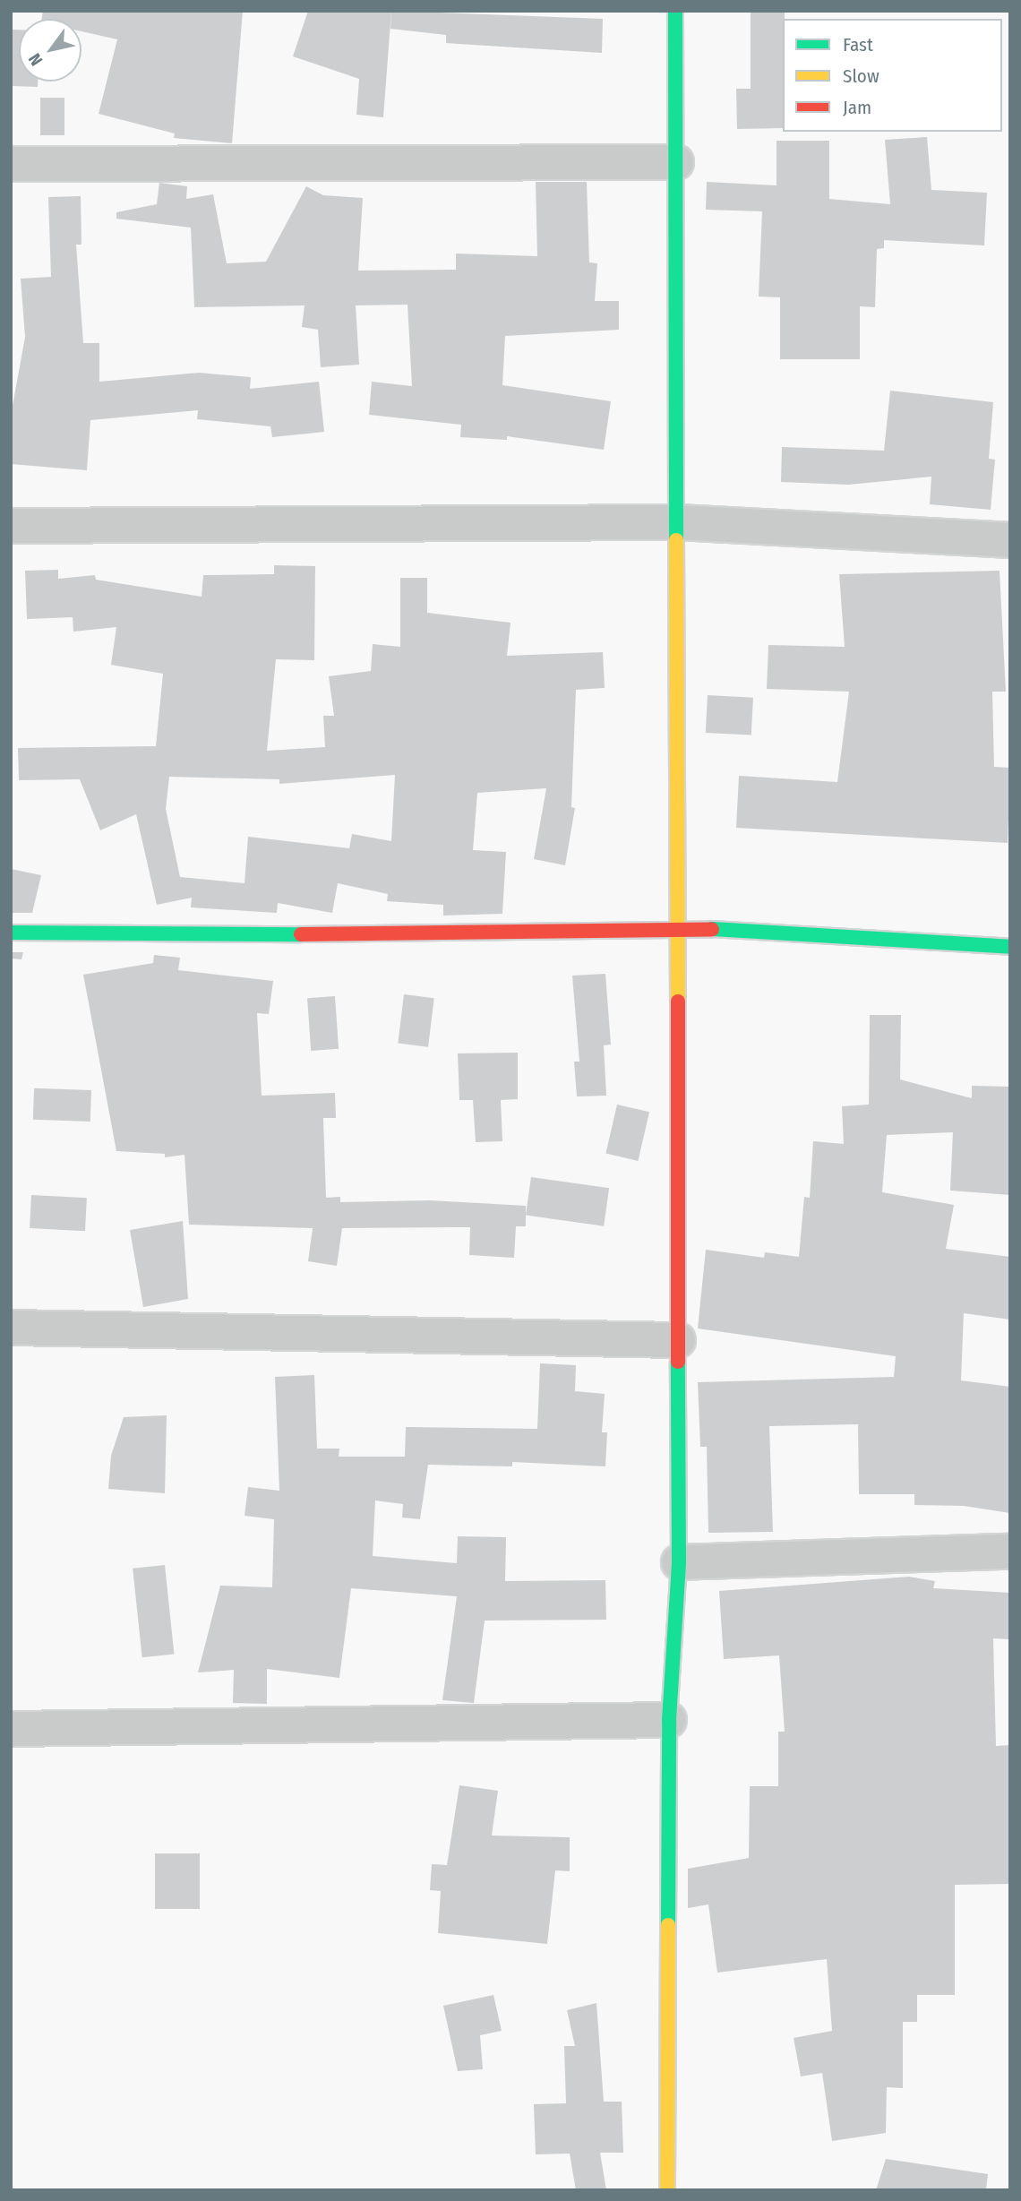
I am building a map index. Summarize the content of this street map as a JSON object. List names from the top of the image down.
{
  "legend": ["Fast", "Slow", "Jam"],
  "north": "bottom left"
}
